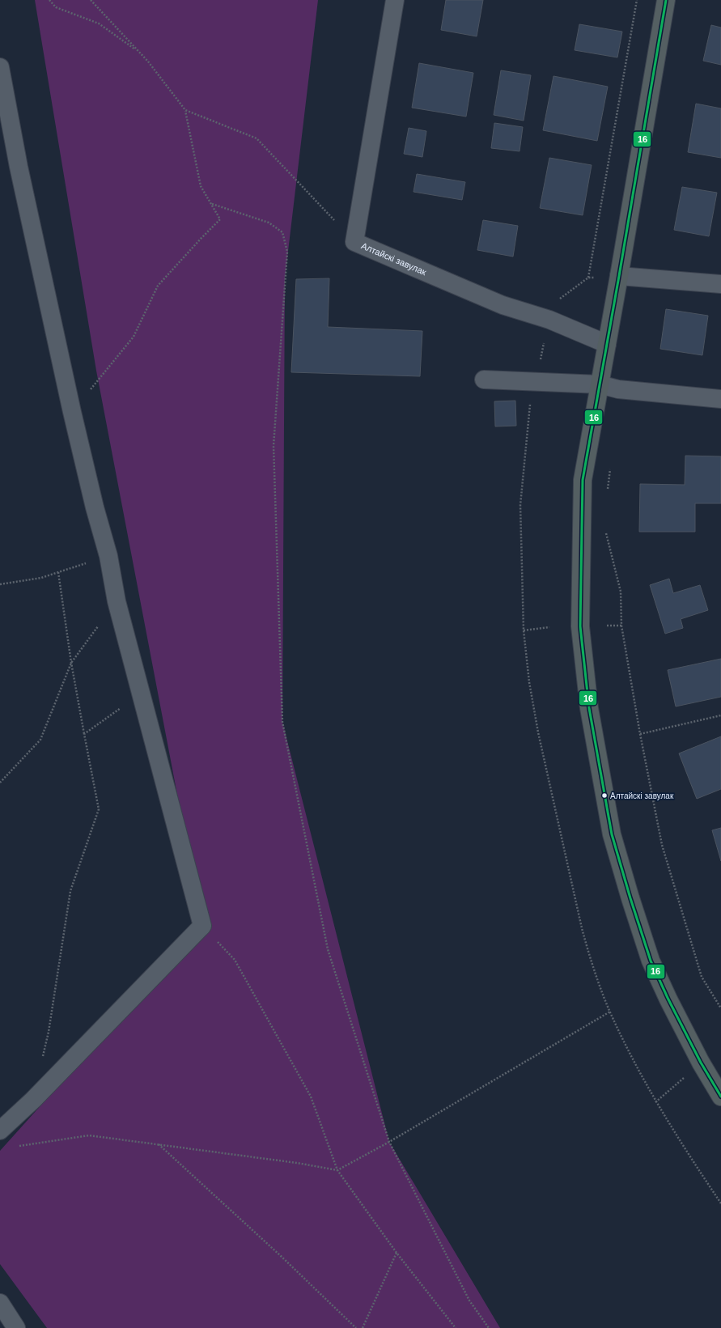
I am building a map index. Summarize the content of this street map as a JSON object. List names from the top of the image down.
{
  "streets": {
    "street": ["Алтайскі завулак"]
  },
  "places": ["Алтайскі завулак"],
  "lines": ["transit line 16"]
}
